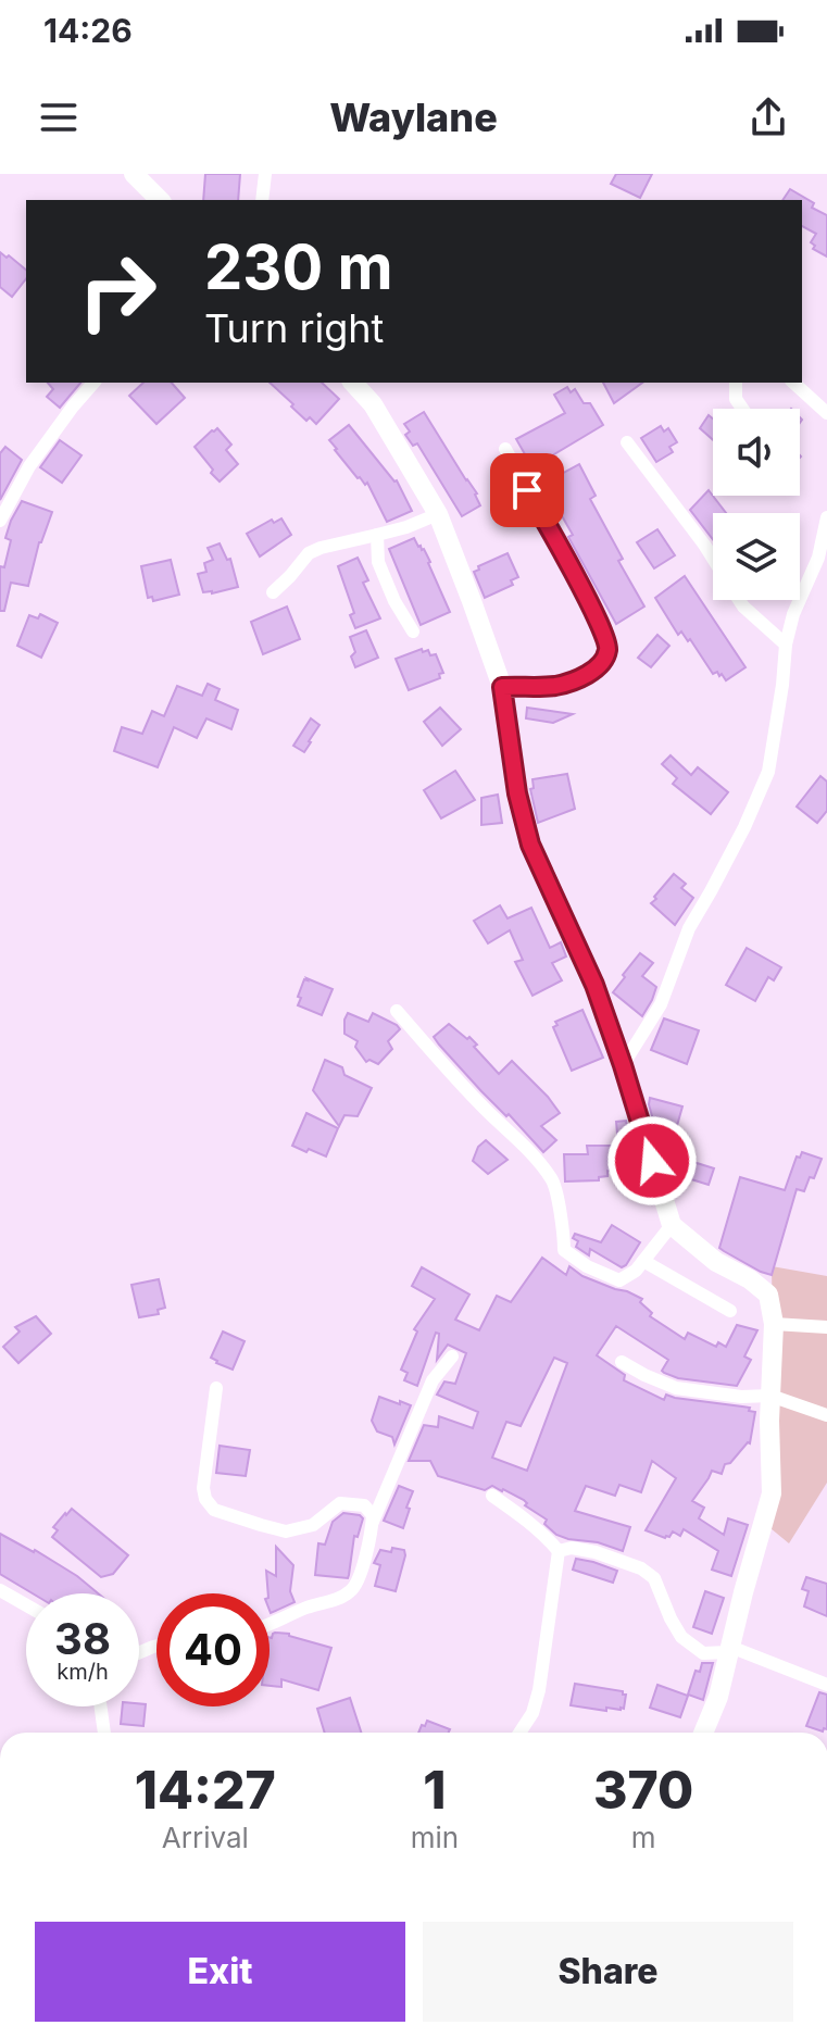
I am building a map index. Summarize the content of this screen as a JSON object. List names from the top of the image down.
{
  "page": {
    "status": "14:26",
    "header": "Waylane",
    "turn": ["230 m", "Turn right"],
    "speed": "38 km/h",
    "limit": "40",
    "eta": [
      "14:27",
      "Arrival",
      "1",
      "min",
      "370",
      "m"
    ],
    "buttons": ["Exit", "Share"]
  }
}
